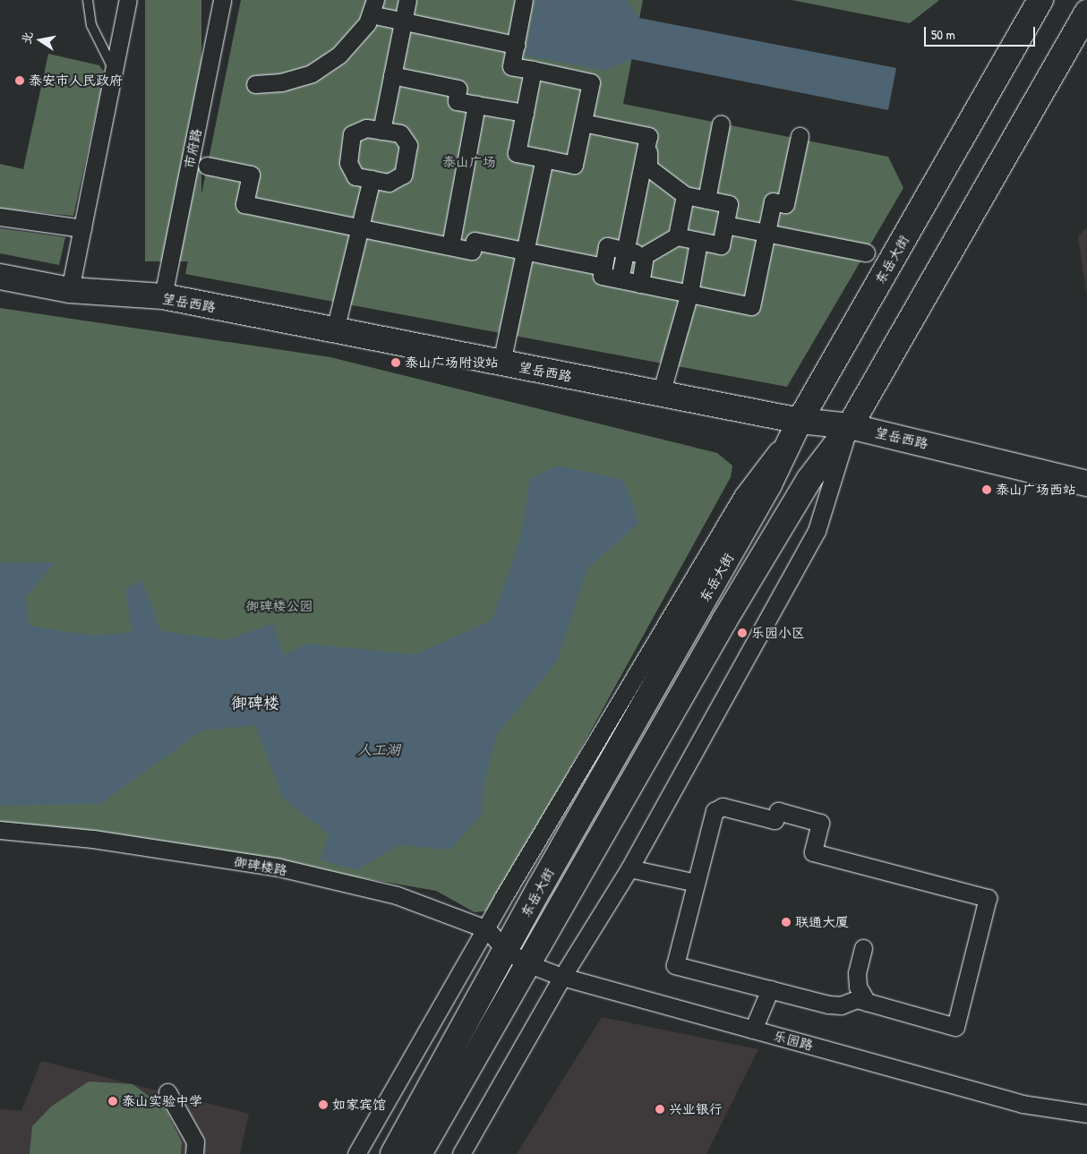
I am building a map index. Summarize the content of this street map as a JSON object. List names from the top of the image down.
{
  "streets": {
    "main road": ["东岳大街", "望岳西路"],
    "street": ["市府路", "御碑楼路", "乐园路"]
  },
  "crossings": [
    ["市府路", "望岳西路"],
    ["东岳大街", "望岳西路"],
    ["东岳大街", "御碑楼路"],
    ["东岳大街", "乐园路"],
    ["御碑楼路", "乐园路"]
  ],
  "districts": ["御碑楼"],
  "water": ["人工湖"],
  "parks": ["泰山广场", "御碑楼公园"],
  "places": [
    "泰安市人民政府",
    "泰山广场附设站",
    "泰山广场西站",
    "乐园小区",
    "联通大厦",
    "泰山实验中学",
    "如家宾馆",
    "兴业银行"
  ],
  "scale_bar": "50 m",
  "north": "left"
}
